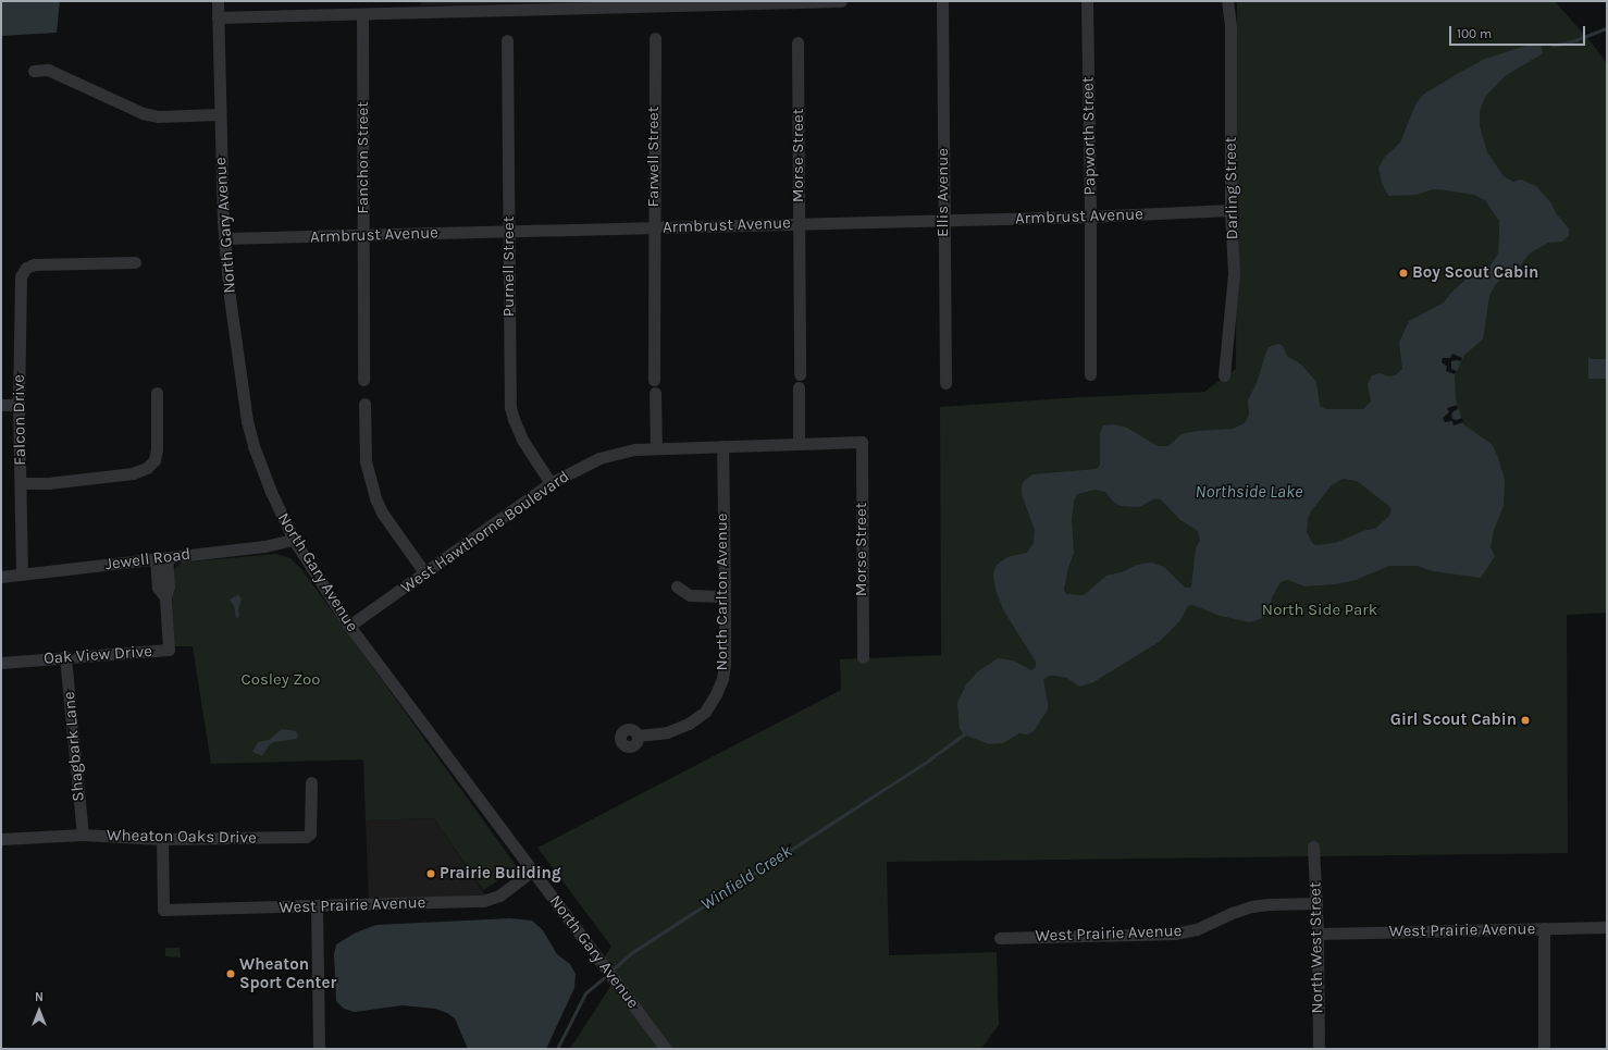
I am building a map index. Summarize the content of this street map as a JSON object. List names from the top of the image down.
{
  "streets": {
    "street": [
      "Papworth Street",
      "Morse Street",
      "Farwell Street",
      "Fanchon Street",
      "Darling Street",
      "Ellis Avenue",
      "Armbrust Avenue",
      "North Gary Avenue",
      "Purnell Street",
      "Falcon Drive",
      "West Hawthorne Boulevard",
      "Jewell Road",
      "North Carlton Avenue",
      "Oak View Drive",
      "Shagbark Lane",
      "Wheaton Oaks Drive",
      "West Prairie Avenue",
      "North West Street"
    ]
  },
  "crossings": [
    ["Papworth Street", "Armbrust Avenue"],
    ["Morse Street", "Armbrust Avenue"],
    ["Morse Street", "West Hawthorne Boulevard"],
    ["Farwell Street", "Armbrust Avenue"],
    ["Fanchon Street", "Armbrust Avenue"],
    ["Darling Street", "Armbrust Avenue"],
    ["Ellis Avenue", "Armbrust Avenue"],
    ["Armbrust Avenue", "North Gary Avenue"],
    ["Armbrust Avenue", "Purnell Street"],
    ["North Gary Avenue", "West Hawthorne Boulevard"],
    ["North Gary Avenue", "Jewell Road"],
    ["North Gary Avenue", "West Prairie Avenue"],
    ["Purnell Street", "West Hawthorne Boulevard"],
    ["Falcon Drive", "Jewell Road"],
    ["West Hawthorne Boulevard", "North Carlton Avenue"],
    ["Jewell Road", "Oak View Drive"],
    ["Oak View Drive", "Shagbark Lane"],
    ["Shagbark Lane", "Wheaton Oaks Drive"],
    ["Wheaton Oaks Drive", "West Prairie Avenue"],
    ["West Prairie Avenue", "North West Street"]
  ],
  "water": ["Northside Lake", "Winfield Creek"],
  "parks": ["North Side Park", "Cosley Zoo"],
  "places": [
    "Boy Scout Cabin",
    "Girl Scout Cabin",
    "Prairie Building",
    "Wheaton Sport Center"
  ],
  "scale_bar": "100 m",
  "north": "top"
}
